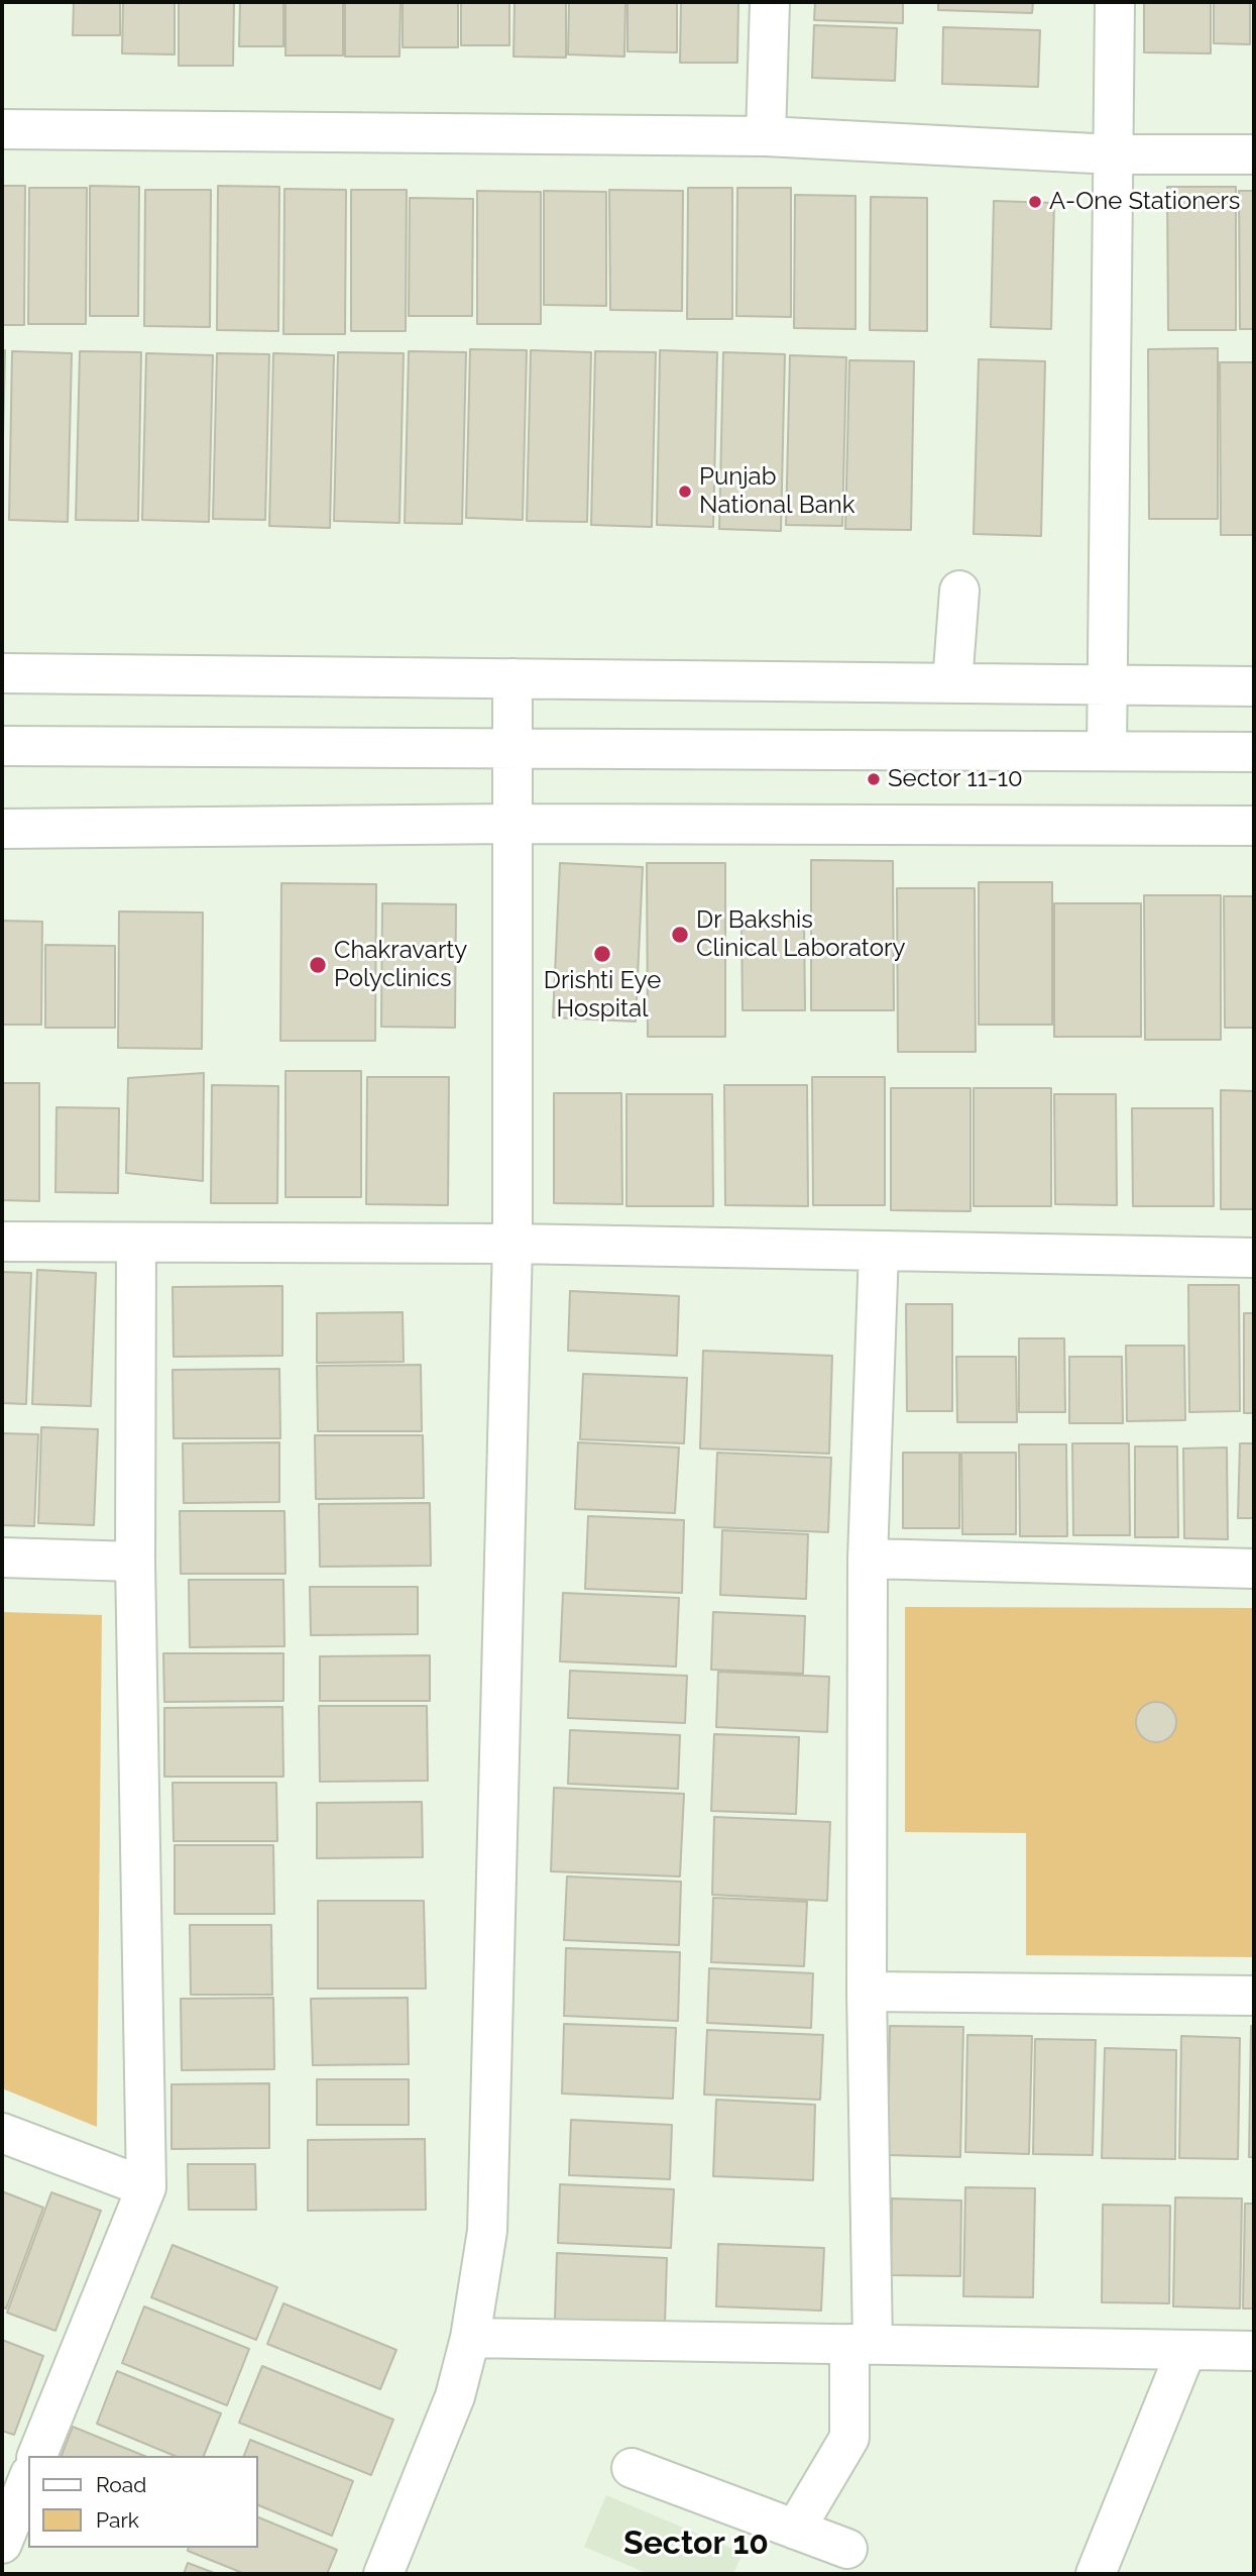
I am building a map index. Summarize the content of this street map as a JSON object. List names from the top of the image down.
{
  "districts": ["Sector 10"],
  "places": [
    "A-One Stationers",
    "Punjab National Bank",
    "Sector 11-10",
    "Dr Bakshis Clinical Laboratory",
    "Drishti Eye Hospital",
    "Chakravarty Polyclinics"
  ],
  "legend": ["Road", "Park"]
}
